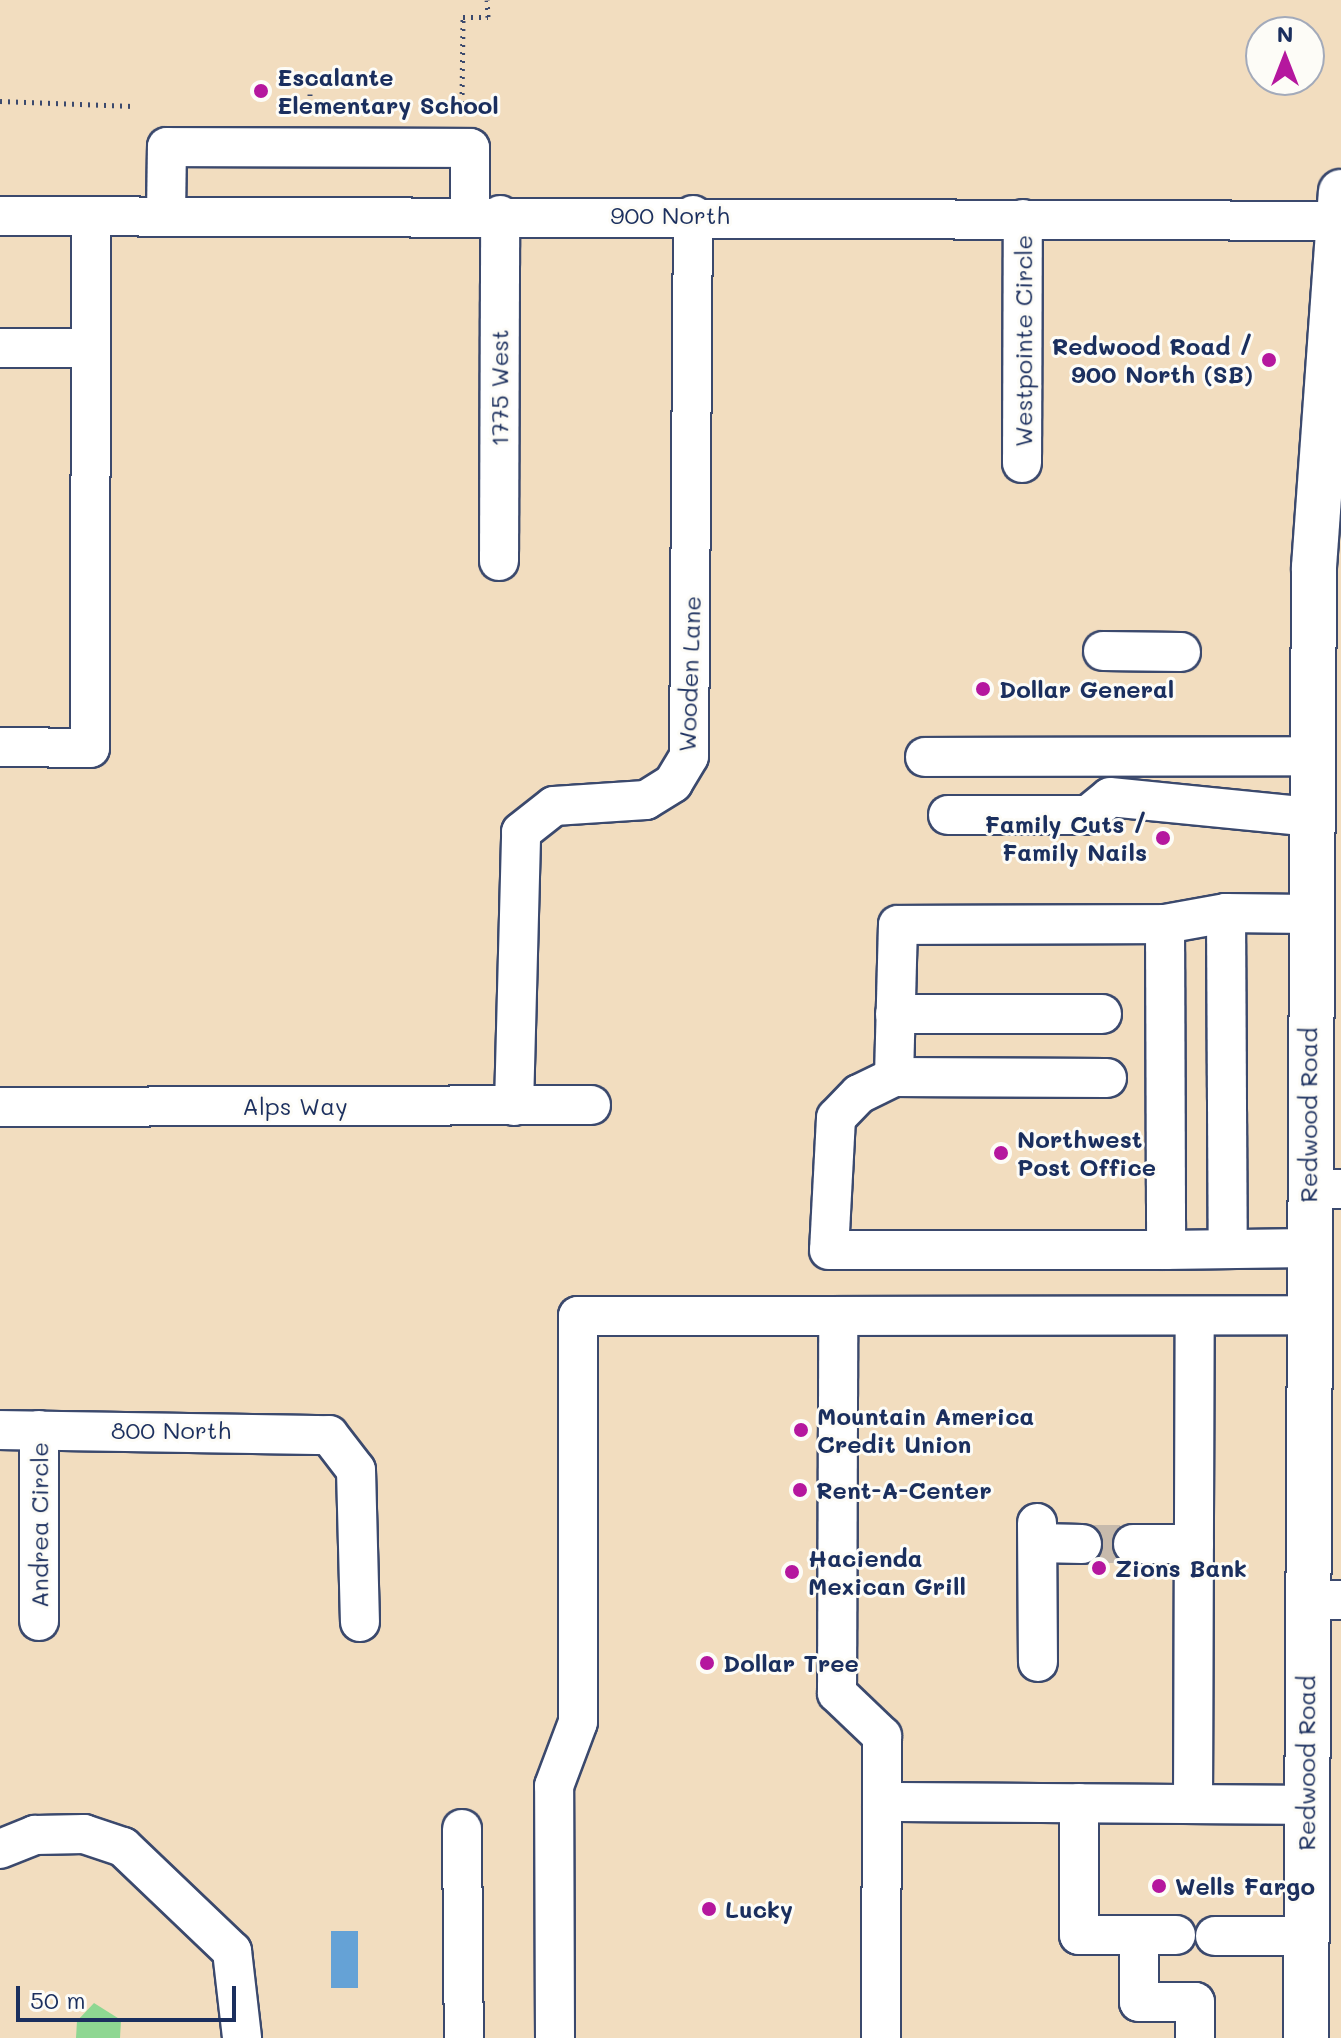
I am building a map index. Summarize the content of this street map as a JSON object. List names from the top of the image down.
{
  "streets": {
    "main road": ["Redwood Road"],
    "street": [
      "900 North",
      "Westpointe Circle",
      "1775 West",
      "Wooden Lane",
      "Alps Way",
      "800 North",
      "Andrea Circle"
    ]
  },
  "crossings": [
    ["900 North", "Westpointe Circle"],
    ["900 North", "1775 West"],
    ["900 North", "Wooden Lane"],
    ["900 North", "Redwood Road"],
    ["Wooden Lane", "Alps Way"],
    ["800 North", "Andrea Circle"]
  ],
  "places": [
    "Escalante Elementary School",
    "Redwood Road / 900 North (SB)",
    "Dollar General",
    "Family Cuts / Family Nails",
    "Northwest Post Office",
    "Mountain America Credit Union",
    "Rent-A-Center",
    "Zions Bank",
    "Hacienda Mexican Grill",
    "Dollar Tree",
    "Wells Fargo",
    "Lucky"
  ],
  "scale_bar": "50 m",
  "north": "top"
}
